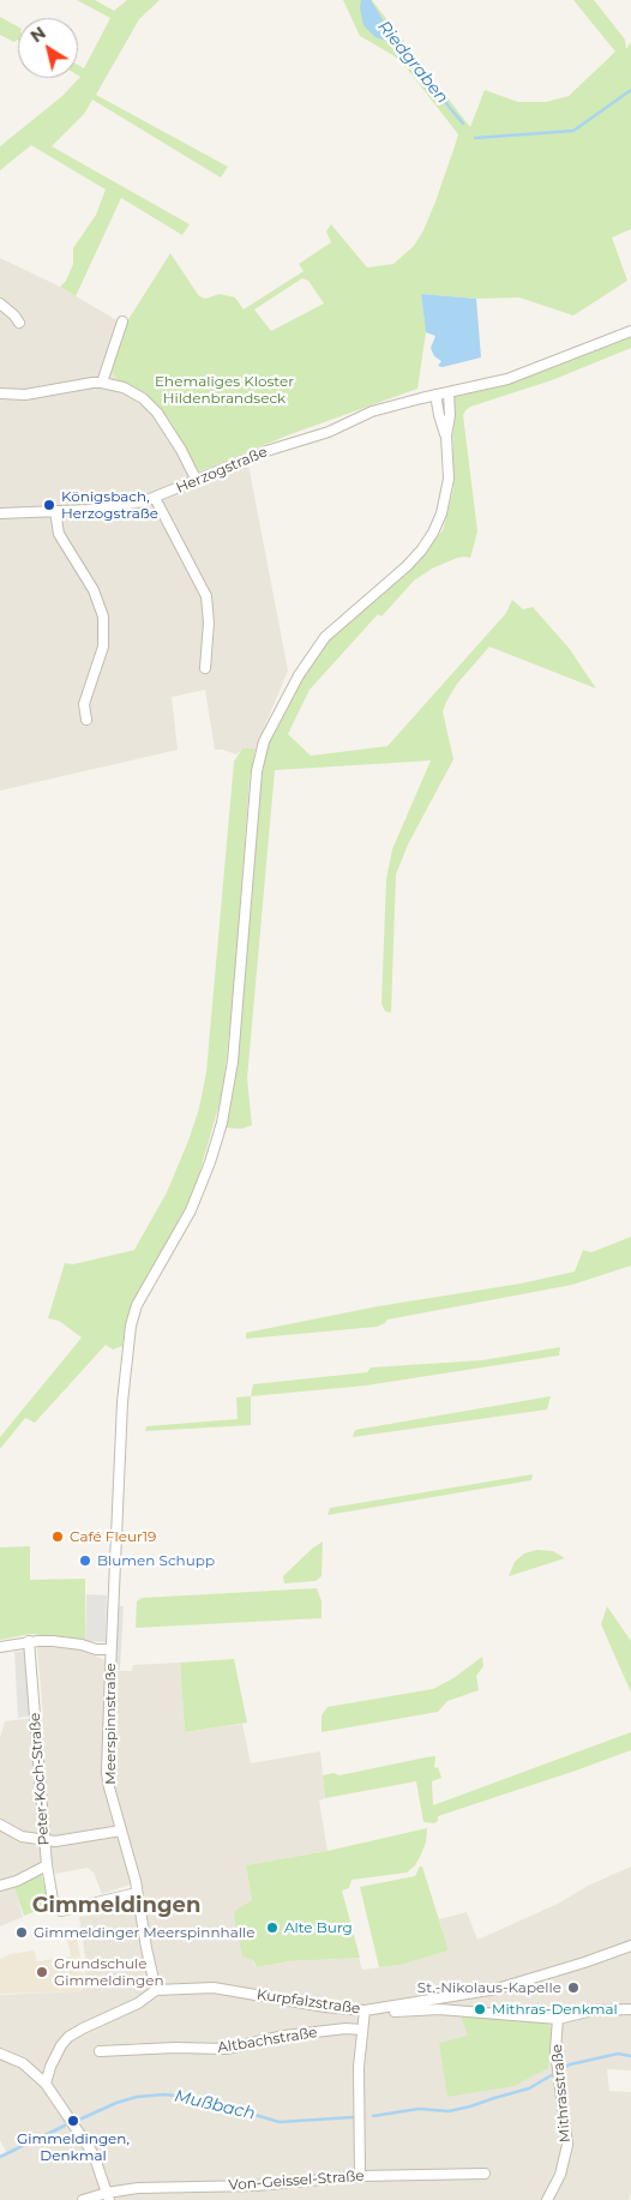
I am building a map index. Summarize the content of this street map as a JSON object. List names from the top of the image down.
{
  "streets": {
    "street": [
      "Herzogstraße",
      "Meerspinnstraße",
      "Peter-Koch-Straße",
      "Kurpfalzstraße",
      "Altbachstraße",
      "Mithrasstraße",
      "Von-Geissel-Straße"
    ]
  },
  "crossings": [
    ["Meerspinnstraße", "Kurpfalzstraße"]
  ],
  "districts": ["Gimmeldingen"],
  "water": ["Riedgraben", "Mußbach"],
  "parks": ["Ehemaliges Kloster Hildenbrandseck"],
  "places": [
    "Königsbach, Herzogstraße",
    "Café Fleur19",
    "Blumen Schupp",
    "Alte Burg",
    "Gimmeldinger Meerspinnhalle",
    "Grundschule Gimmeldingen",
    "St.-Nikolaus-Kapelle",
    "Mithras-Denkmal",
    "Gimmeldingen, Denkmal"
  ],
  "north": "top left"
}
